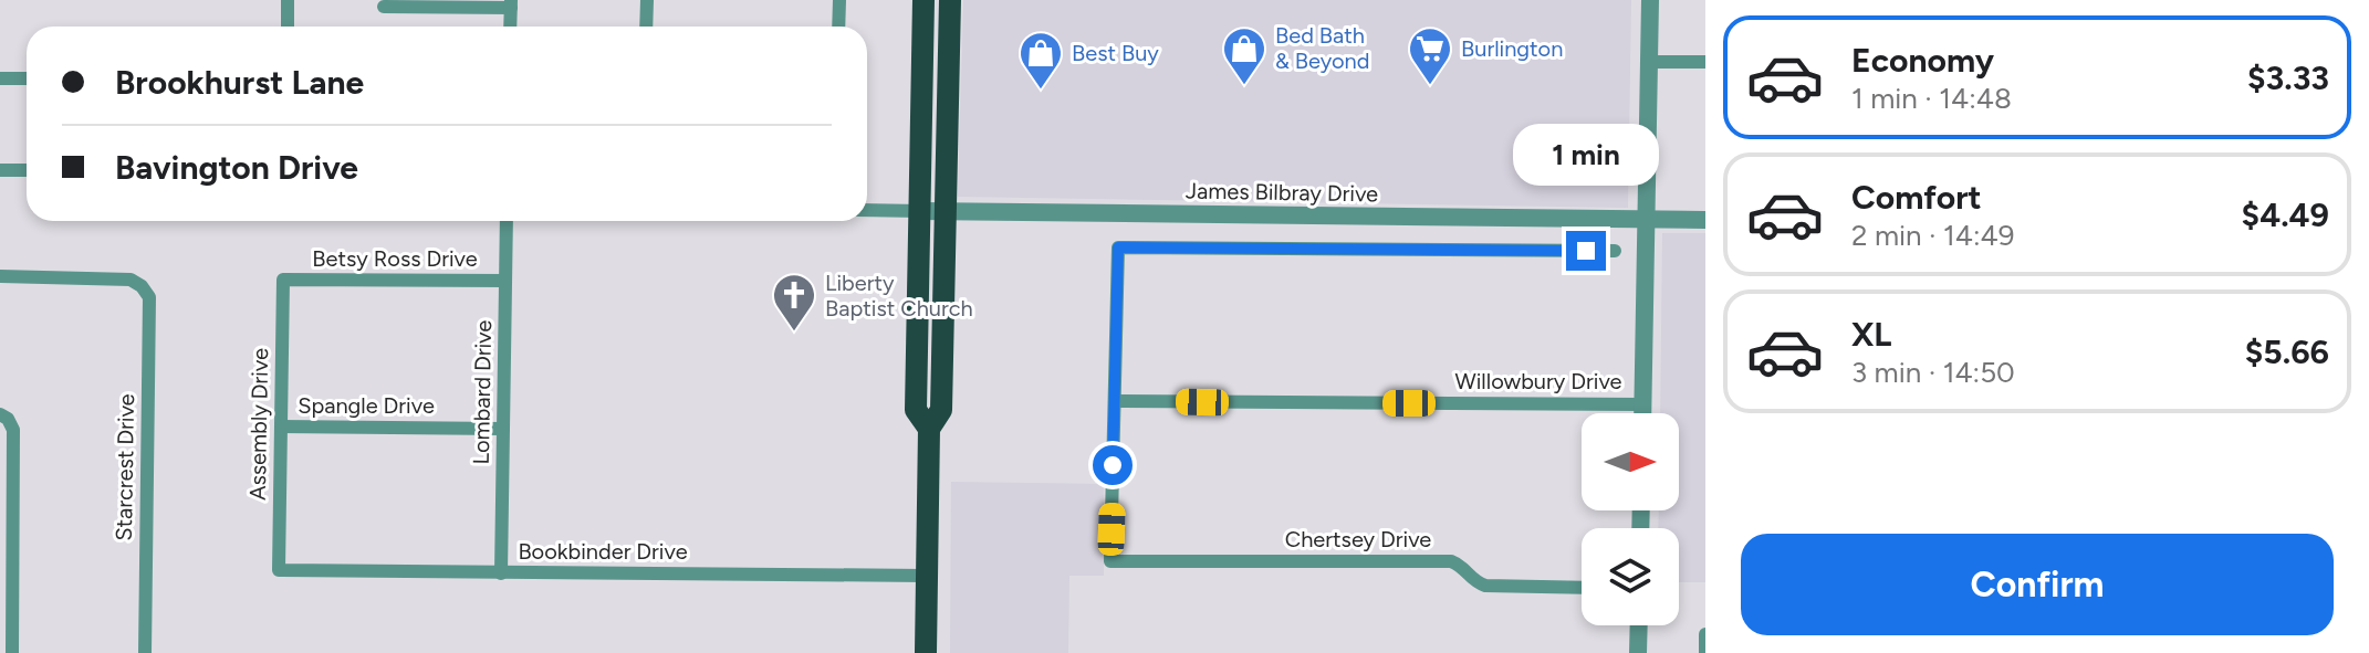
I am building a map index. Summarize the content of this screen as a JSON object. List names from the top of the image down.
{
  "streets": {
    "street": [
      "James Bilbray Drive",
      "Betsy Ross Drive",
      "Willowbury Drive",
      "Lombard Drive",
      "Spangle Drive",
      "Assembly Drive",
      "Starcrest Drive",
      "Chertsey Drive",
      "Bookbinder Drive"
    ]
  },
  "crossings": [
    ["Betsy Ross Drive", "Lombard Drive"],
    ["Betsy Ross Drive", "Assembly Drive"],
    ["Willowbury Drive", "Chertsey Drive"],
    ["Lombard Drive", "Spangle Drive"],
    ["Lombard Drive", "Bookbinder Drive"],
    ["Spangle Drive", "Assembly Drive"],
    ["Assembly Drive", "Bookbinder Drive"]
  ],
  "places": {
    "shop": ["Bed Bath & Beyond", "Best Buy"],
    "supermarket": ["Burlington"],
    "church": ["Liberty Baptist Church"]
  },
  "north": "right",
  "page": {
    "list": [
      {
        "name": "Economy",
        "note": "1 min · 14:48",
        "value": "$3.33"
      },
      {
        "name": "Comfort",
        "note": "2 min · 14:49",
        "value": "$4.49"
      },
      {
        "name": "XL",
        "note": "3 min · 14:50",
        "value": "$5.66"
      }
    ],
    "banner": ["Brookhurst Lane", "Bavington Drive"],
    "bubble": "1 min",
    "buttons": "Confirm"
  }
}
